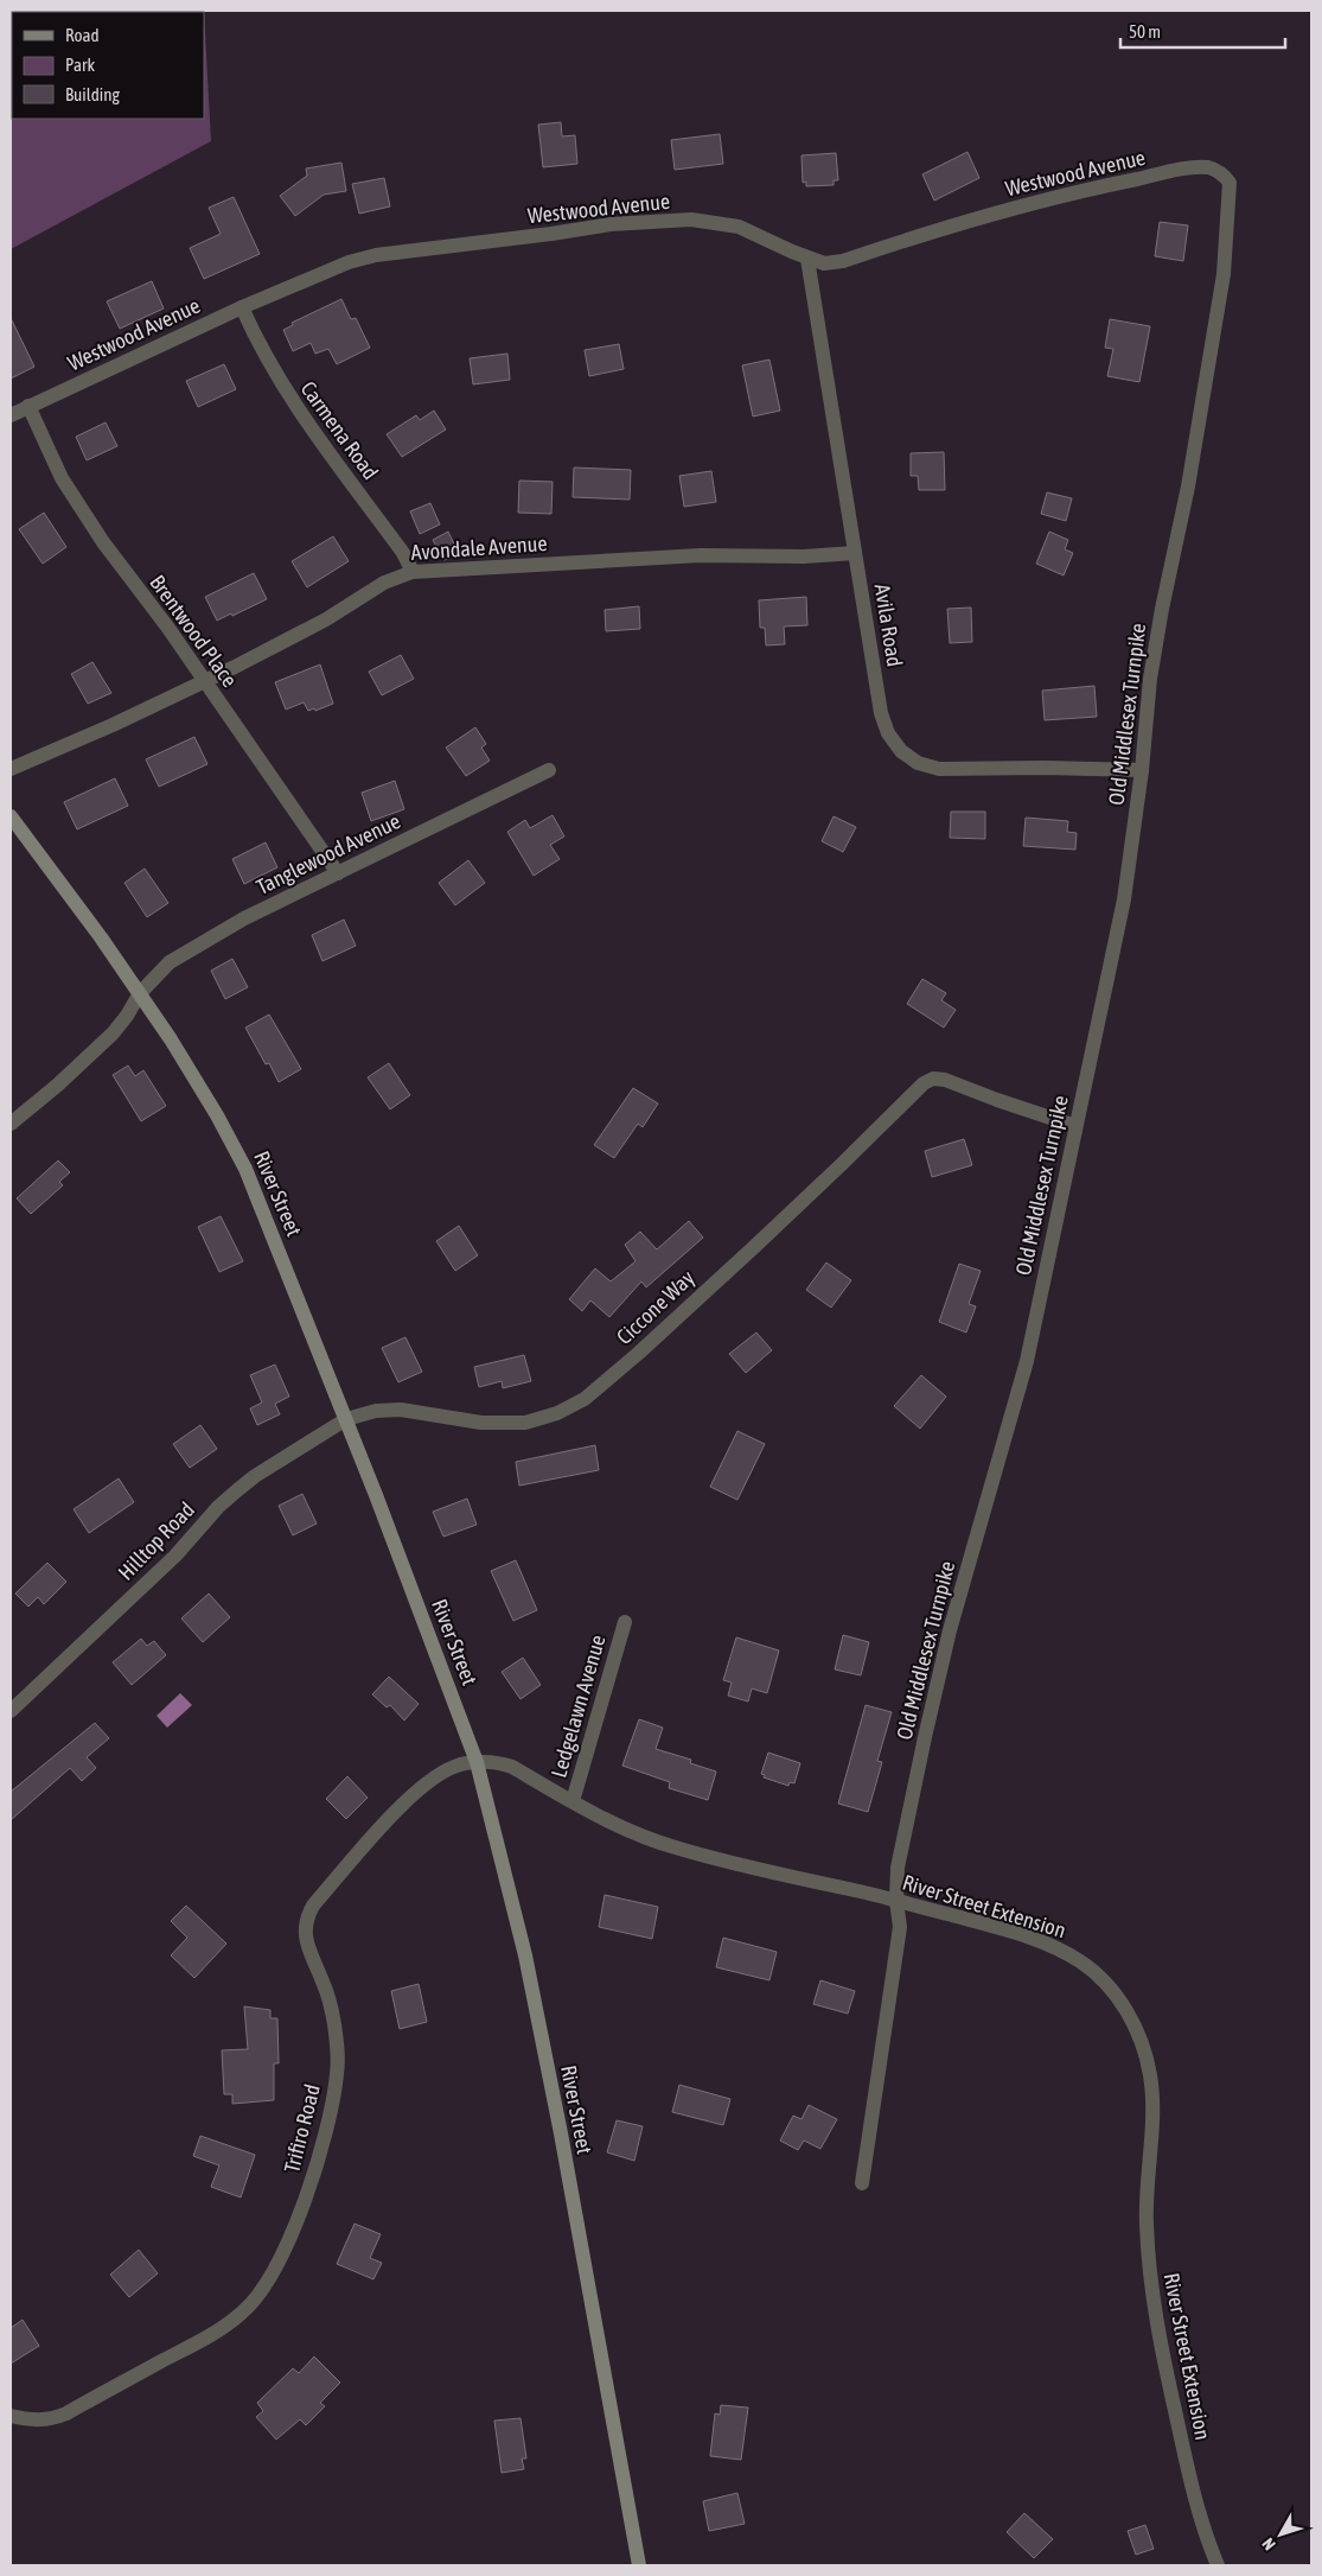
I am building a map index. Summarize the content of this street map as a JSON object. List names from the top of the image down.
{
  "streets": {
    "main road": ["River Street"],
    "street": [
      "Westwood Avenue",
      "Carmena Road",
      "Avondale Avenue",
      "Avila Road",
      "Brentwood Place",
      "Old Middlesex Turnpike",
      "Tanglewood Avenue",
      "Ciccone Way",
      "Hilltop Road",
      "Ledgelawn Avenue",
      "River Street Extension",
      "Trifiro Road"
    ]
  },
  "crossings": [
    ["Westwood Avenue", "Carmena Road"],
    ["Westwood Avenue", "Avila Road"],
    ["Westwood Avenue", "Brentwood Place"],
    ["Westwood Avenue", "Old Middlesex Turnpike"],
    ["Carmena Road", "Avondale Avenue"],
    ["Avondale Avenue", "Avila Road"],
    ["Avondale Avenue", "Brentwood Place"],
    ["Avila Road", "Old Middlesex Turnpike"],
    ["Brentwood Place", "Tanglewood Avenue"],
    ["Old Middlesex Turnpike", "Ciccone Way"],
    ["Old Middlesex Turnpike", "River Street Extension"],
    ["Tanglewood Avenue", "River Street"],
    ["River Street", "Ciccone Way"],
    ["River Street", "Hilltop Road"],
    ["River Street", "River Street Extension"],
    ["River Street", "Trifiro Road"],
    ["Ciccone Way", "Hilltop Road"],
    ["Ledgelawn Avenue", "River Street Extension"],
    ["River Street Extension", "Trifiro Road"]
  ],
  "legend": ["Road", "Park", "Building"],
  "scale_bar": "50 m",
  "north": "bottom left"
}
